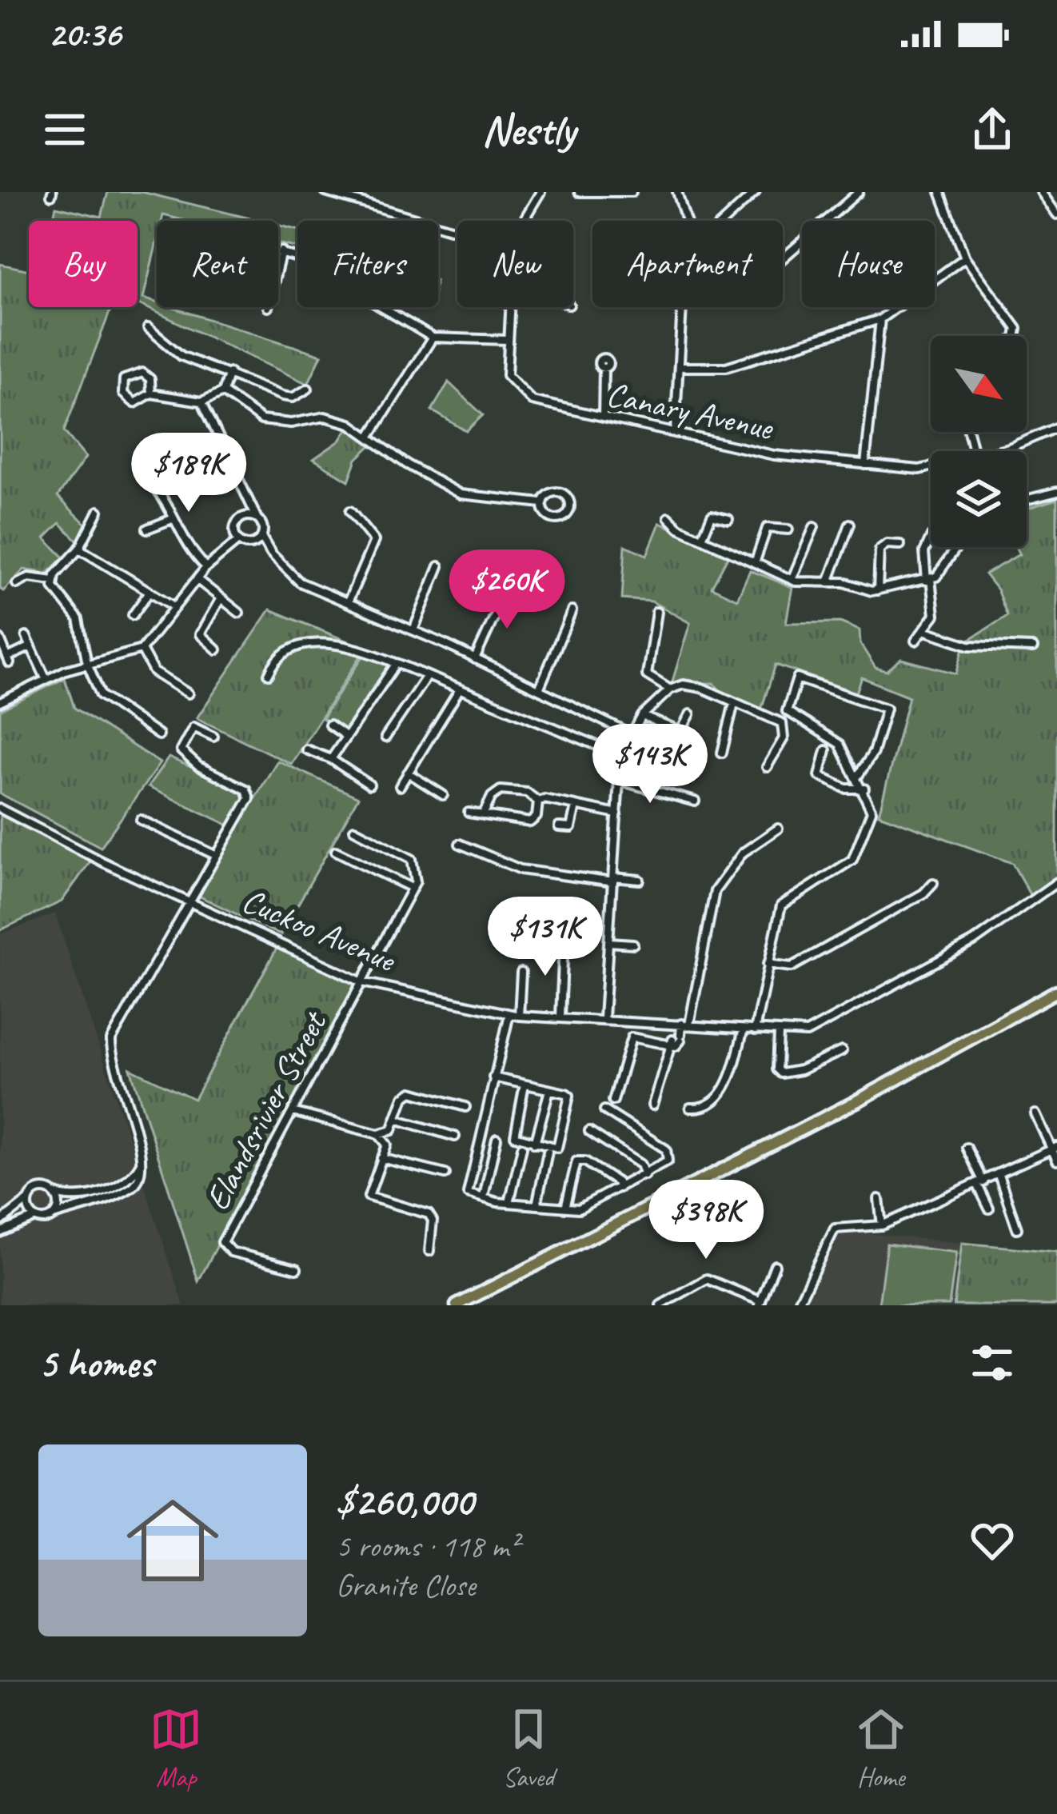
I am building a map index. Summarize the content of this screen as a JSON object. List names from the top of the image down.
{
  "streets": {
    "street": ["Canary Avenue", "Cuckoo Avenue", "Elandsrivier Street"]
  },
  "crossings": [
    ["Cuckoo Avenue", "Elandsrivier Street"]
  ],
  "north": "bottom right",
  "page": {
    "status": "20:36",
    "header": "Nestly",
    "chip": [
      "Buy",
      "Rent",
      "Filters",
      "New",
      "Apartment",
      "House"
    ],
    "price": [
      "$189K",
      "$260K",
      "$143K",
      "$131K",
      "$398K"
    ],
    "heading": "5 homes",
    "list": [
      {
        "name": "$260,000",
        "note": "5 rooms · 118 m² · Granite Close"
      }
    ],
    "tabs": ["Map", "Saved", "Home"]
  }
}
